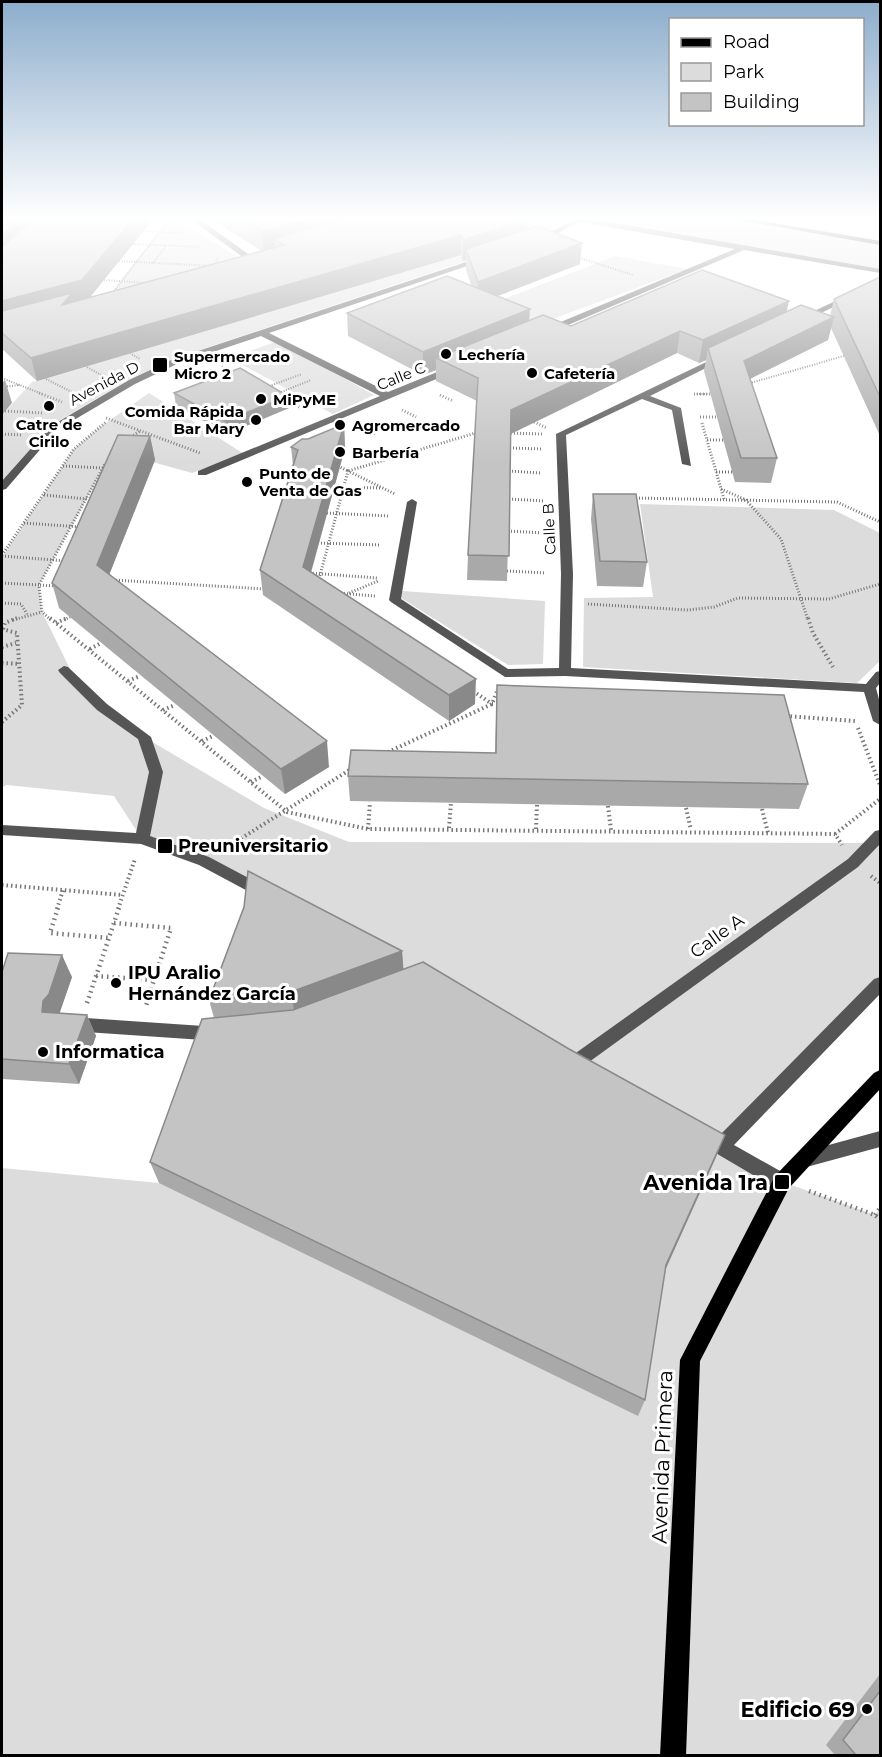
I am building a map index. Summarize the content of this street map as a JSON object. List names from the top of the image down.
{
  "streets": {
    "main road": ["Avenida Primera"],
    "street": [
      "Calle C",
      "Avenida D",
      "Calle B",
      "Calle A"
    ]
  },
  "places": {
    "other": [
      "Lechería",
      "Cafetería",
      "MiPyME",
      "Catre de Cirilo",
      "Comida Rápida Bar Mary",
      "Agromercado",
      "Barbería",
      "Punto de Venta de Gas",
      "IPU Aralio Hernández García",
      "Informatica",
      "Edificio 69"
    ],
    "transit": ["Supermercado Micro 2", "Preuniversitario", "Avenida 1ra"]
  },
  "legend": ["Road", "Park", "Building"]
}
